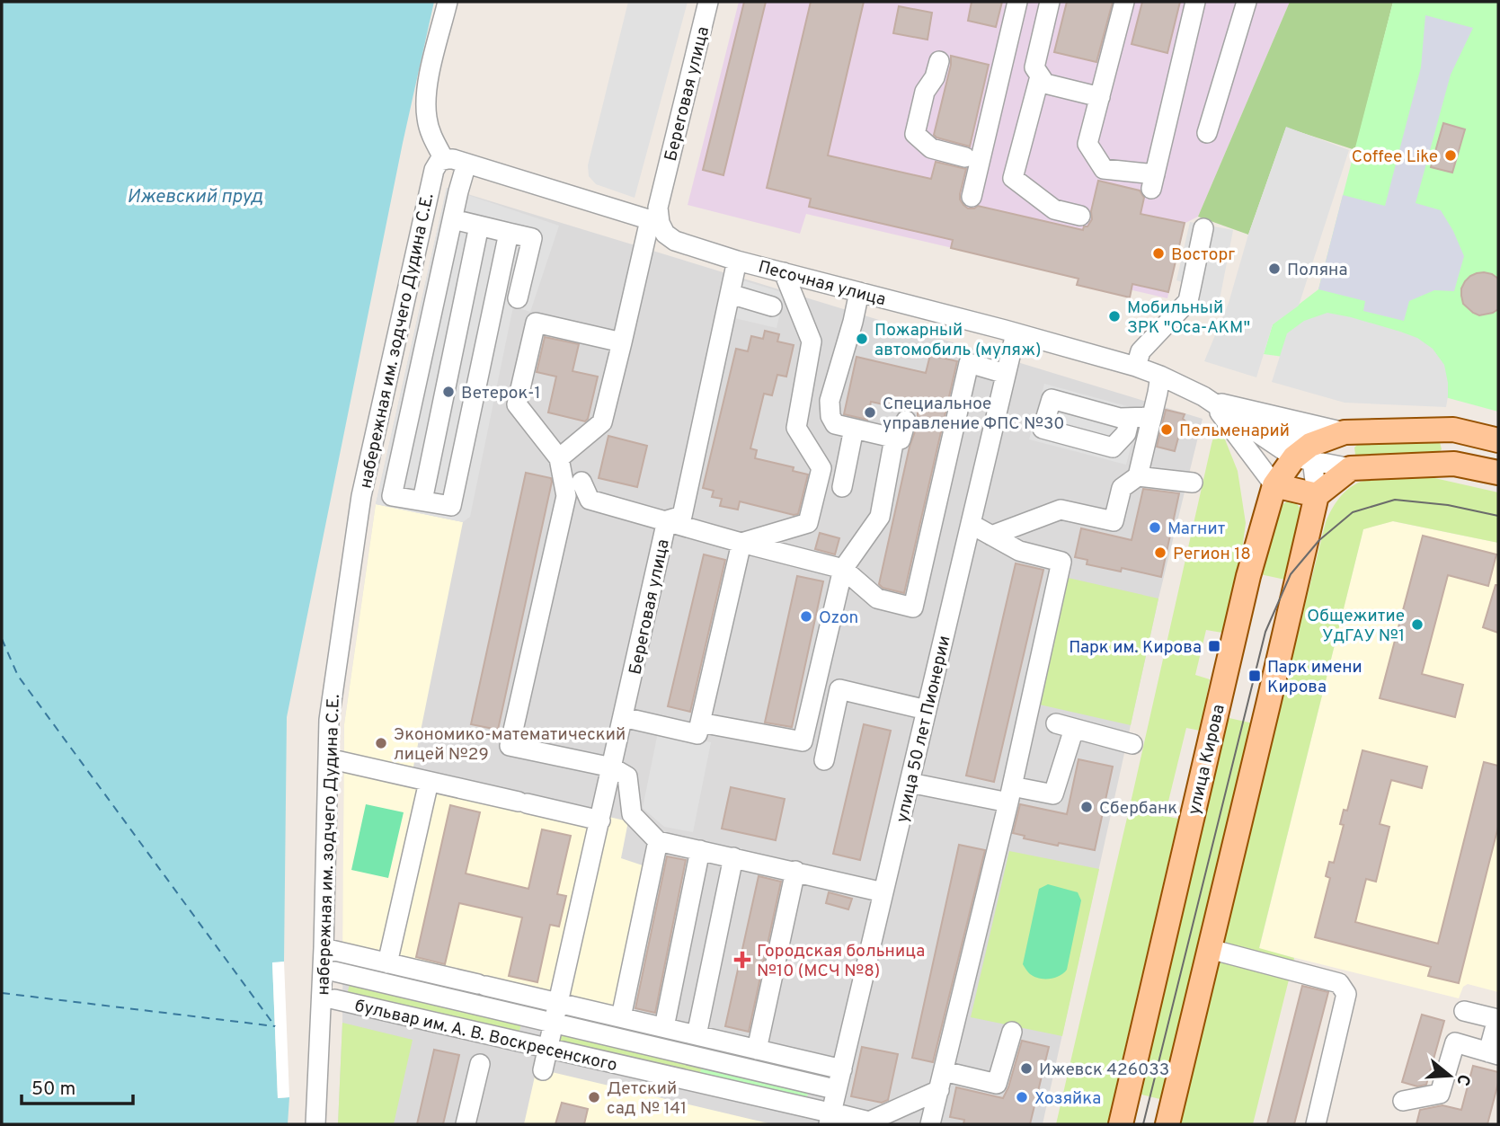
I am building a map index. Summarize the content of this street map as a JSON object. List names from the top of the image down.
{
  "streets": {
    "main road": ["Песочная улица", "улица Кирова"],
    "street": [
      "Береговая улица",
      "набережная им. зодчего Дудина С.Е.",
      "улица 50 лет Пионерии",
      "бульвар им. А. В. Воскресенского"
    ]
  },
  "crossings": [
    ["Береговая улица", "Песочная улица"],
    ["Береговая улица", "бульвар им. А. В. Воскресенского"],
    ["Песочная улица", "набережная им. зодчего Дудина С.Е."],
    ["Песочная улица", "улица 50 лет Пионерии"],
    ["Песочная улица", "улица Кирова"],
    ["улица 50 лет Пионерии", "бульвар им. А. В. Воскресенского"]
  ],
  "water": ["Ижевский пруд"],
  "places": {
    "other": [
      "Coffee Like",
      "Восторг",
      "Поляна",
      "Мобильный ЗРК \"Оса-АКМ\"",
      "Пожарный автомобиль (муляж)",
      "Ветерок-1",
      "Специальное управление ФПС №30",
      "Пельменарий",
      "Магнит",
      "Регион 18",
      "Ozon",
      "Общежитие УдГАУ №1",
      "Экономико-математический лицей №29",
      "Сбербанк",
      "Ижевск 426033",
      "Детский сад № 141",
      "Хозяйка"
    ],
    "transit": ["Парк им. Кирова", "Парк имени Кирова"],
    "health": ["Городская больница №10 (МСЧ №8)"]
  },
  "scale_bar": "50 m",
  "north": "right"
}
